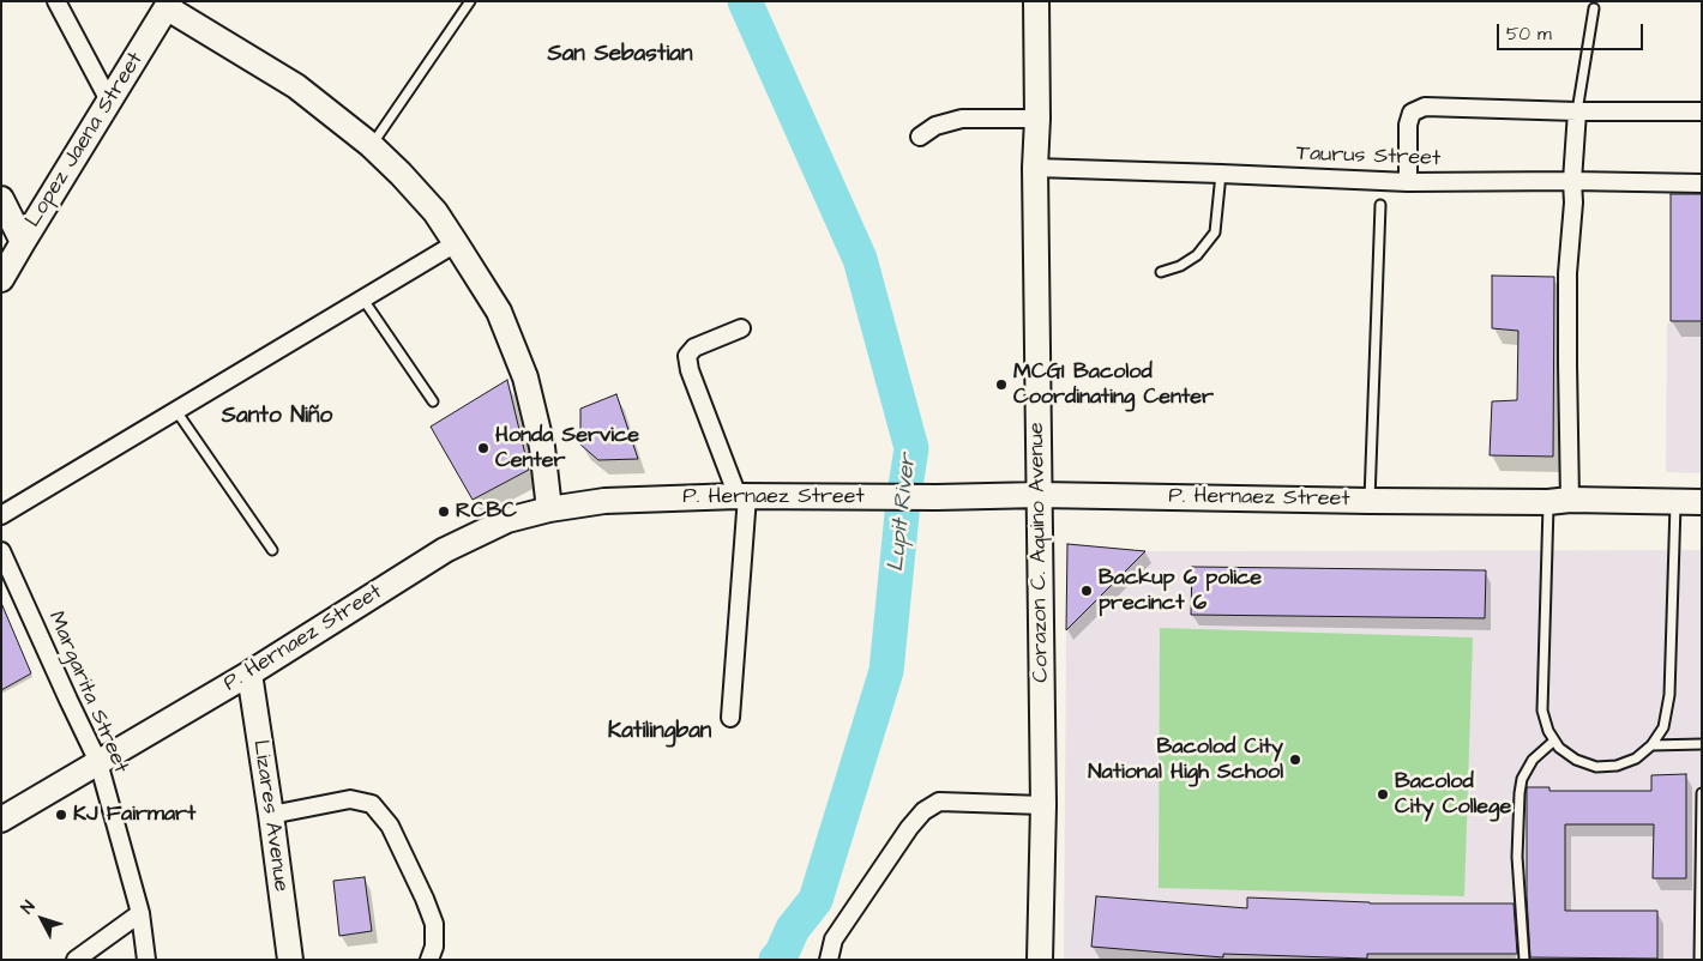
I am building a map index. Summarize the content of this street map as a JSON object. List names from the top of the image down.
{
  "streets": {
    "main road": [
      "Lopez Jaena Street",
      "P. Hernaez Street",
      "Corazon C. Aquino Avenue",
      "Lizares Avenue"
    ],
    "street": ["Taurus Street", "Margarita Street"]
  },
  "crossings": [
    ["Taurus Street", "Corazon C. Aquino Avenue"],
    ["P. Hernaez Street", "Corazon C. Aquino Avenue"],
    ["P. Hernaez Street", "Margarita Street"],
    ["P. Hernaez Street", "Lizares Avenue"]
  ],
  "districts": ["San Sebastian", "Santo Niño", "Katilingban"],
  "water": ["Lupit River"],
  "places": [
    "MCGI Bacolod Coordinating Center",
    "Honda Service Center",
    "RCBC",
    "Backup 6 police precinct 6",
    "Bacolod City National High School",
    "Bacolod City College",
    "KJ Fairmart"
  ],
  "scale_bar": "50 m",
  "north": "top left"
}
